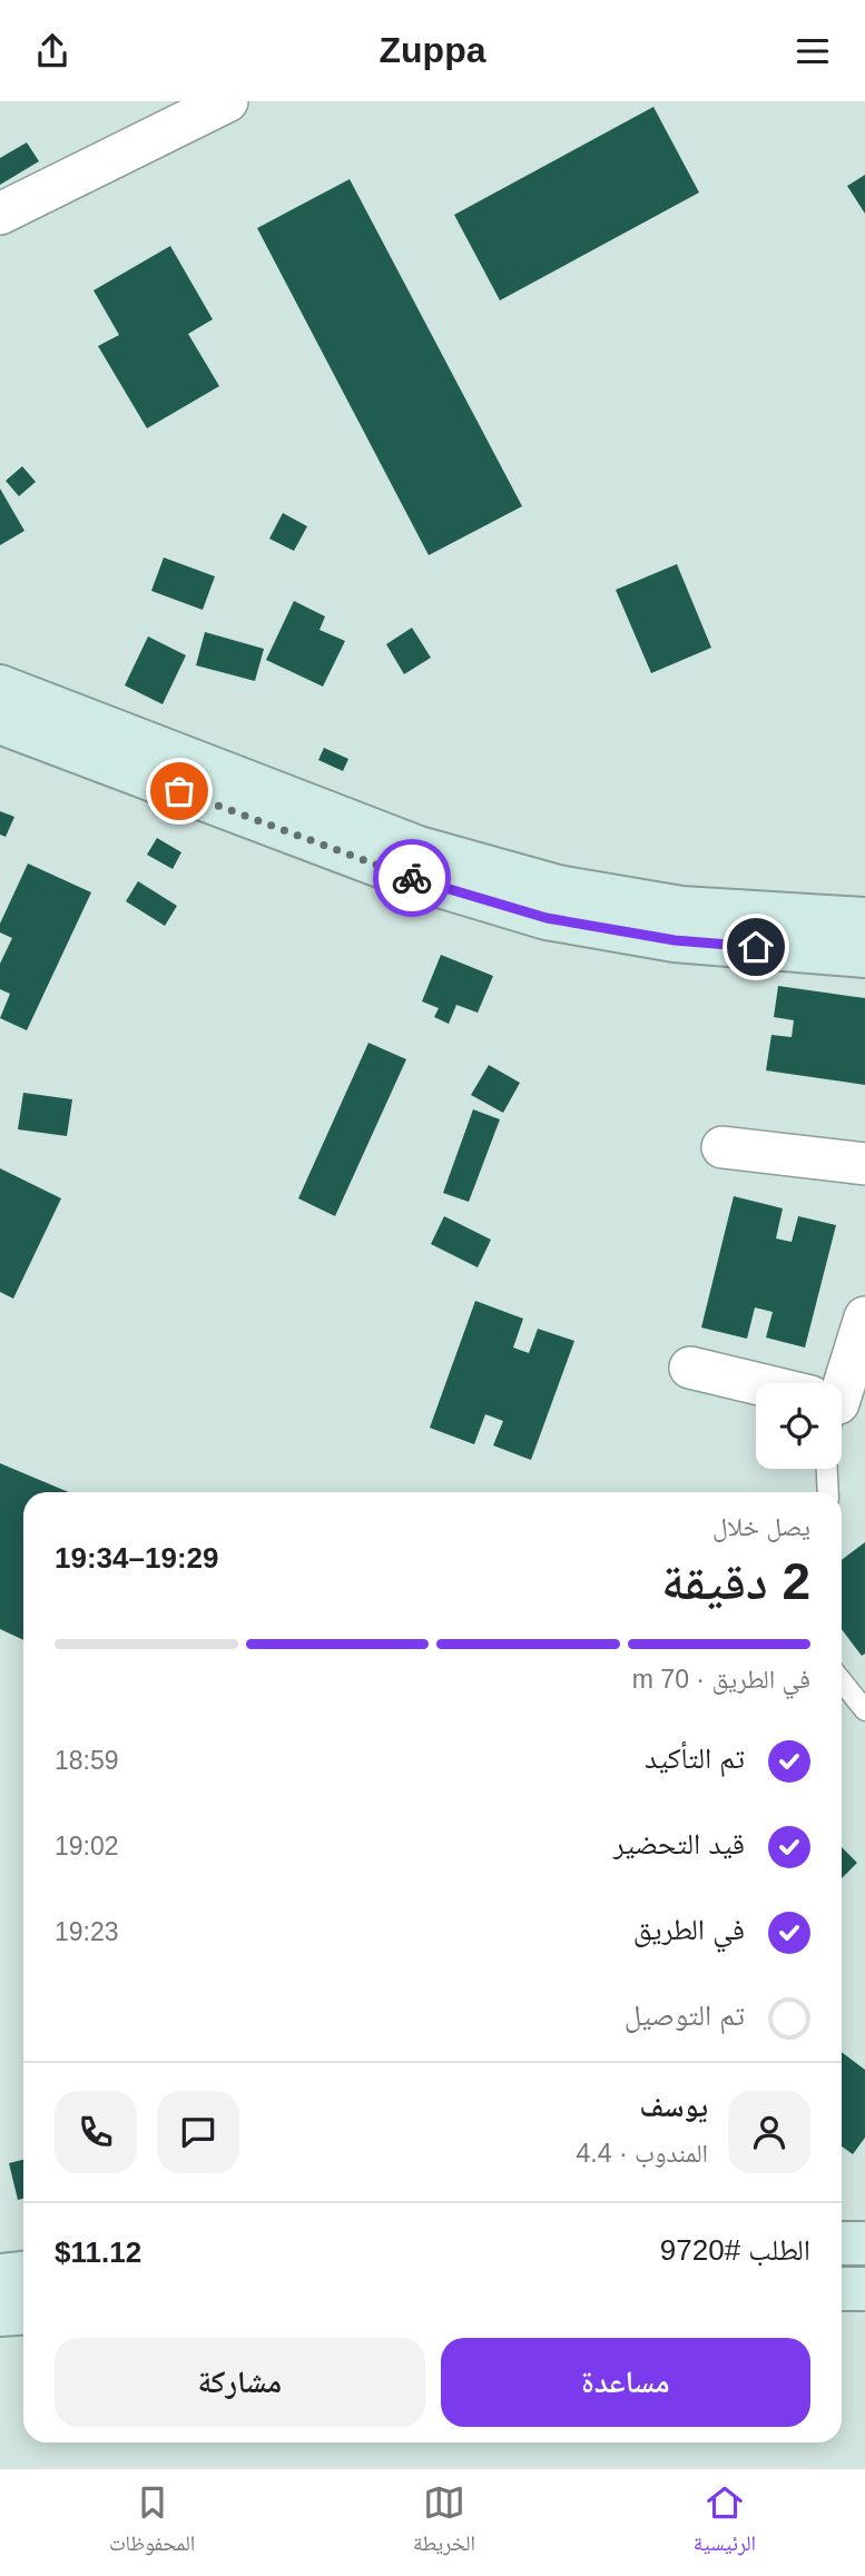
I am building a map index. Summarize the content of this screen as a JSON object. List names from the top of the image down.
{
  "page": {
    "header": "Zuppa",
    "heading": ["2 دقيقة", "يصل خلال", "19:29–19:34"],
    "panel": [
      "يوسف",
      "المندوب · 4.4",
      "الطلب #9720",
      "$11.12"
    ],
    "bar": "في الطريق · 70 m",
    "list": [
      ["تم التأكيد", "18:59"],
      ["قيد التحضير", "19:02"],
      ["في الطريق", "19:23"],
      "تم التوصيل"
    ],
    "buttons": ["مساعدة", "مشاركة"],
    "tabs": ["الرئيسية", "الخريطة", "المحفوظات"]
  }
}
